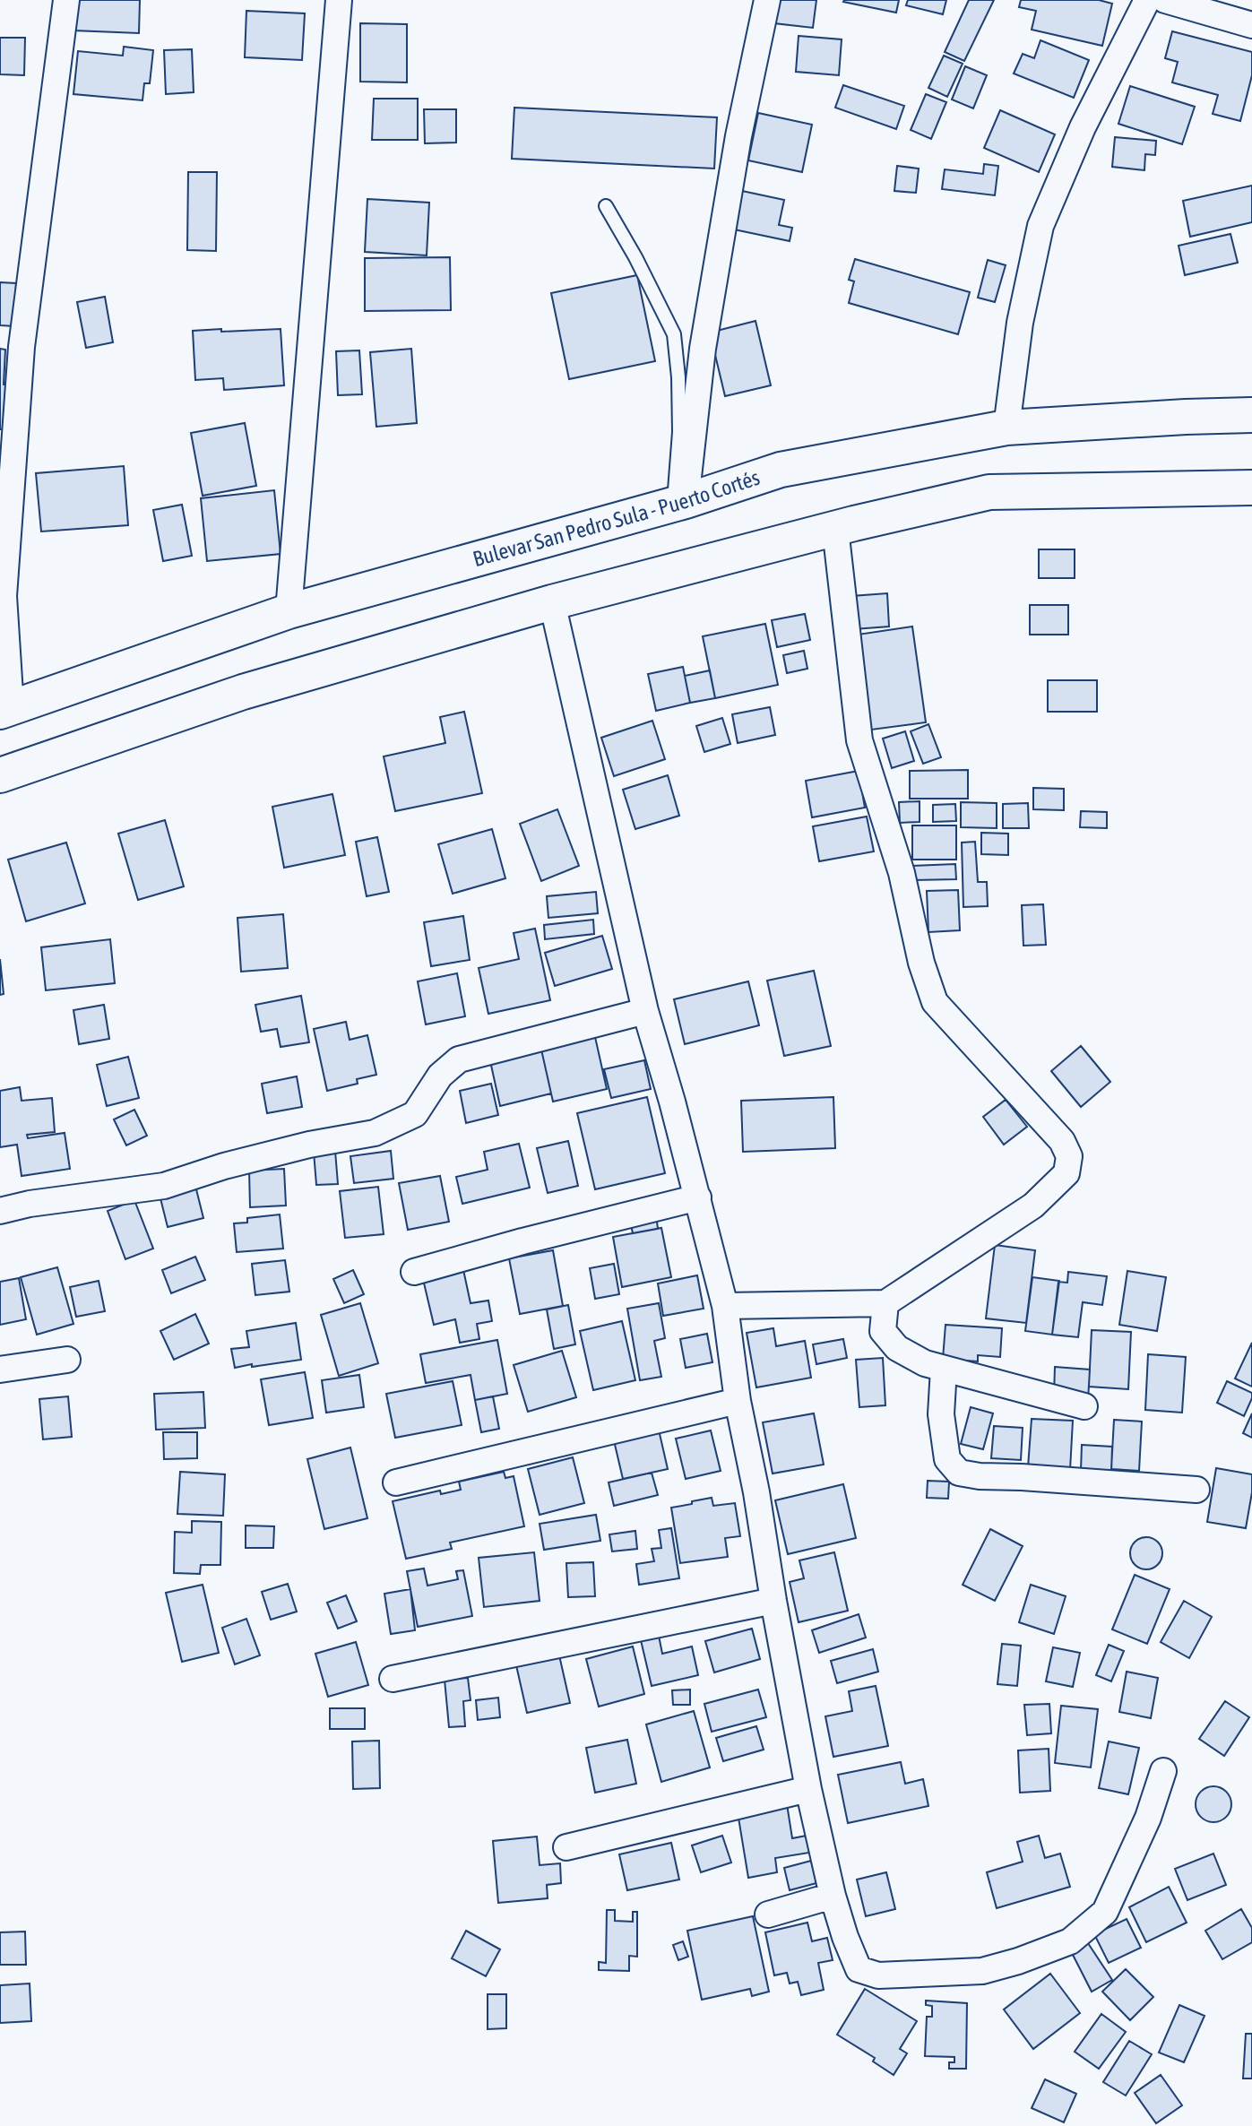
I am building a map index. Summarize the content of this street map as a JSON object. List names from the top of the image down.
{
  "streets": {
    "highway": ["Bulevar San Pedro Sula - Puerto Cortés"]
  }
}
